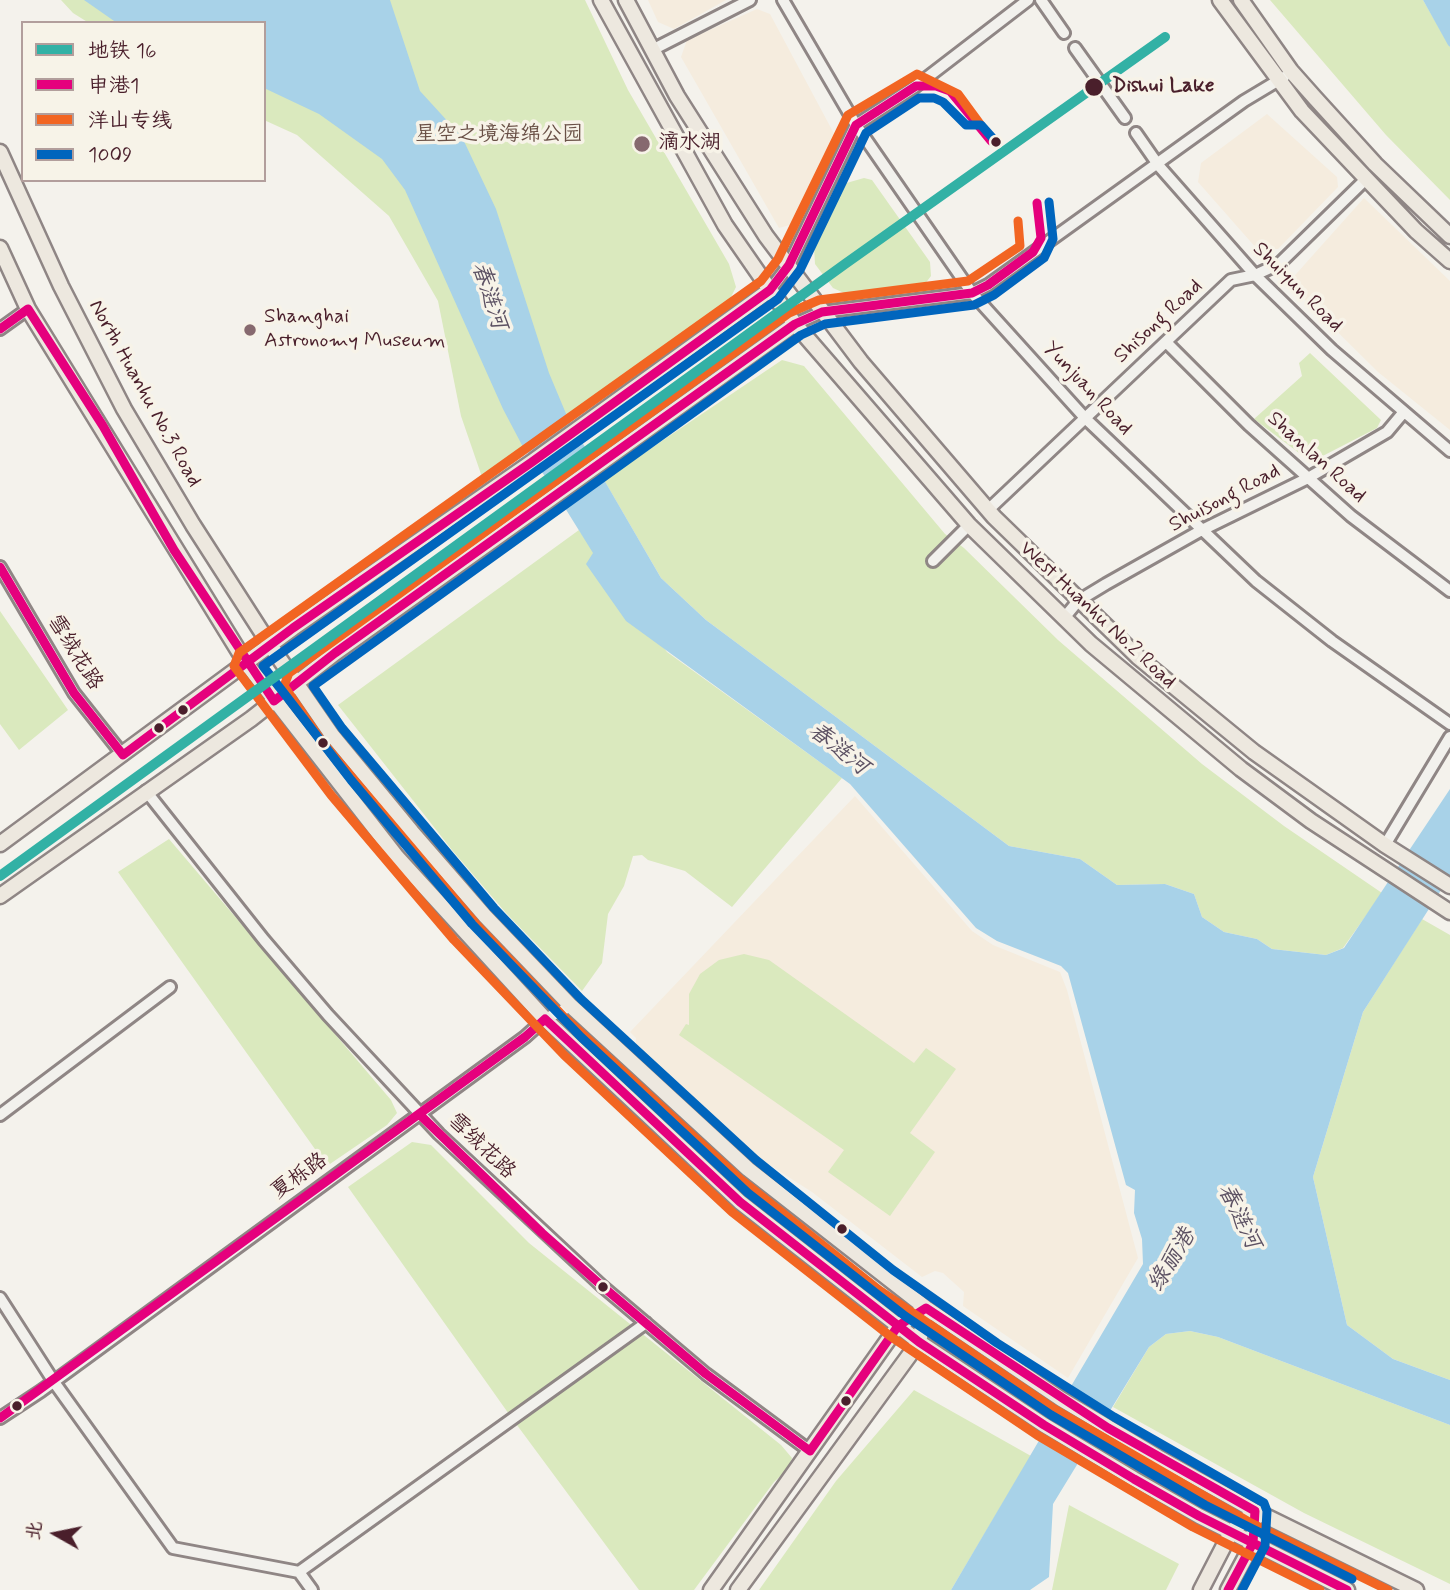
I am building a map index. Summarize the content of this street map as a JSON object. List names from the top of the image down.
{
  "streets": {
    "main road": ["North Huanhu No.3 Road", "West Huanhu No.2 Road"],
    "street": [
      "Shuiyun Road",
      "Shisong Road",
      "Yunjuan Road",
      "Shanlan Road",
      "Shuisong Road",
      "雪绒花路",
      "夏栎路"
    ]
  },
  "crossings": [
    ["Shuiyun Road", "Shisong Road"],
    ["Shuiyun Road", "Shuisong Road"],
    ["Shisong Road", "Yunjuan Road"],
    ["Shisong Road", "Shanlan Road"],
    ["Shisong Road", "West Huanhu No.2 Road"],
    ["Yunjuan Road", "Shuisong Road"],
    ["North Huanhu No.3 Road", "夏栎路"],
    ["Shanlan Road", "Shuisong Road"],
    ["Shuisong Road", "West Huanhu No.2 Road"],
    ["雪绒花路", "夏栎路"]
  ],
  "water": ["春涟河", "绿丽港"],
  "parks": ["星空之境海绵公园"],
  "places": ["Dishui Lake", "滴水湖", "Shanghai Astronomy Museum"],
  "lines": [
    "metro line 16",
    "transit line 洋山专线",
    "transit line 申港1",
    "transit line 1009"
  ],
  "legend": [
    "地铁 16",
    "申港1",
    "洋山专线",
    "1009"
  ],
  "north": "left"
}
